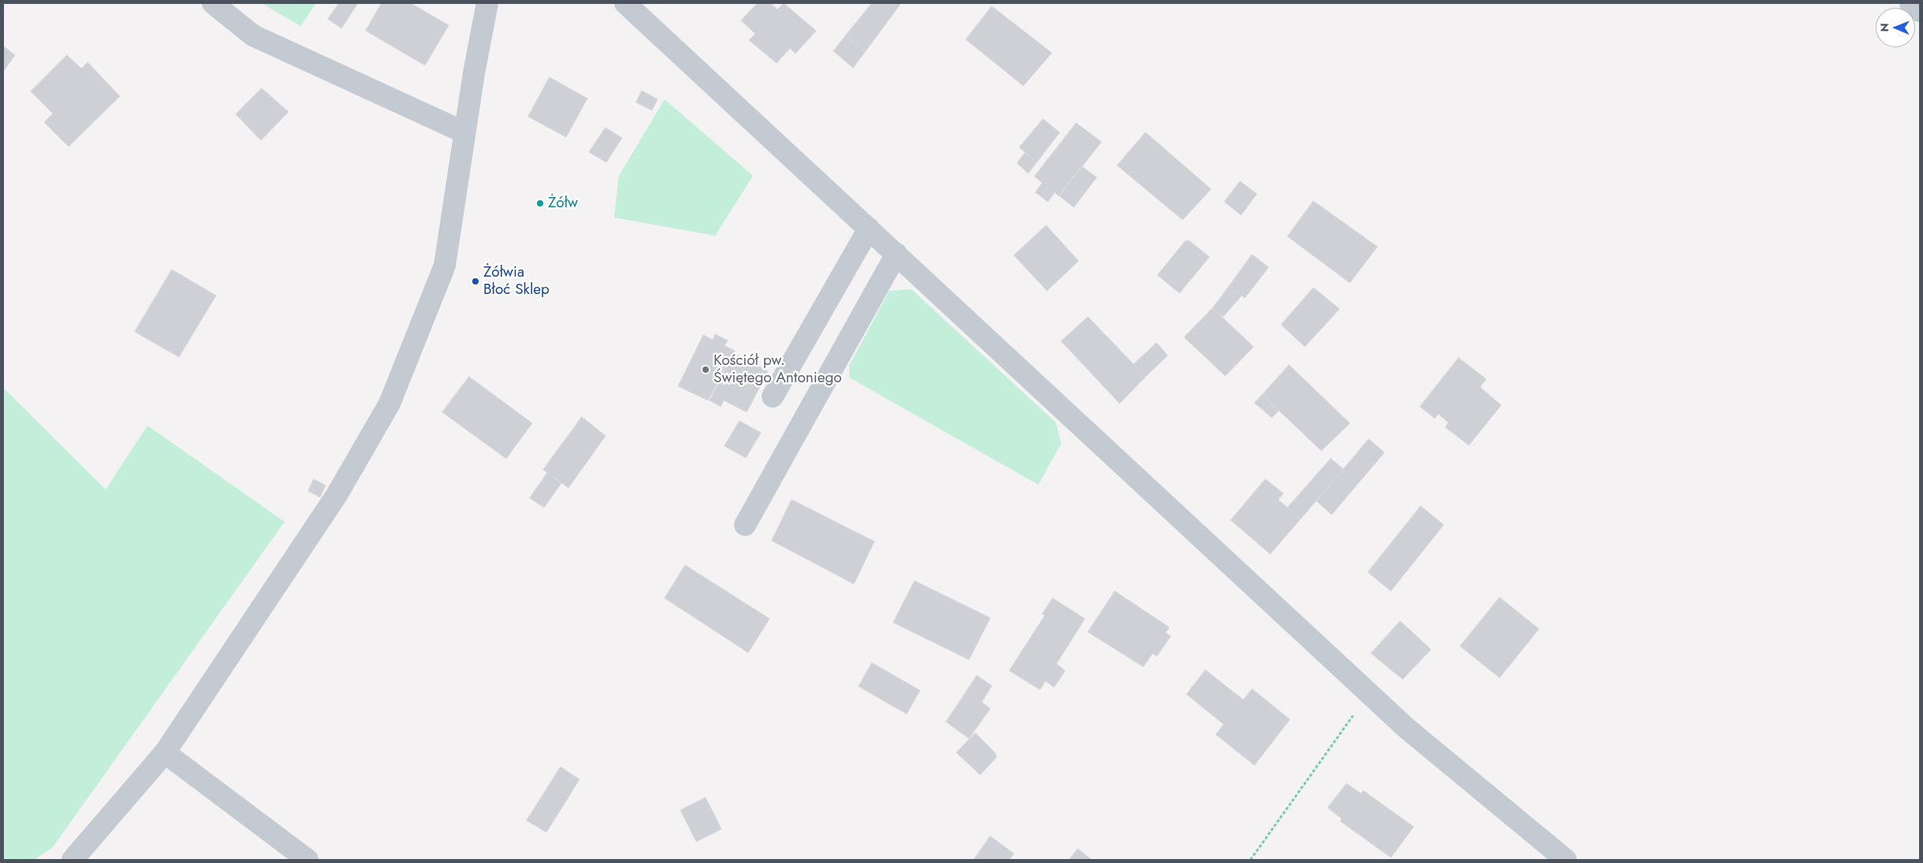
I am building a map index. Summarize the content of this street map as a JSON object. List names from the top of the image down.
{
  "places": ["Żółw", "Żółwia Błoć Sklep", "Kościół pw. Świętego Antoniego"],
  "north": "left"
}
